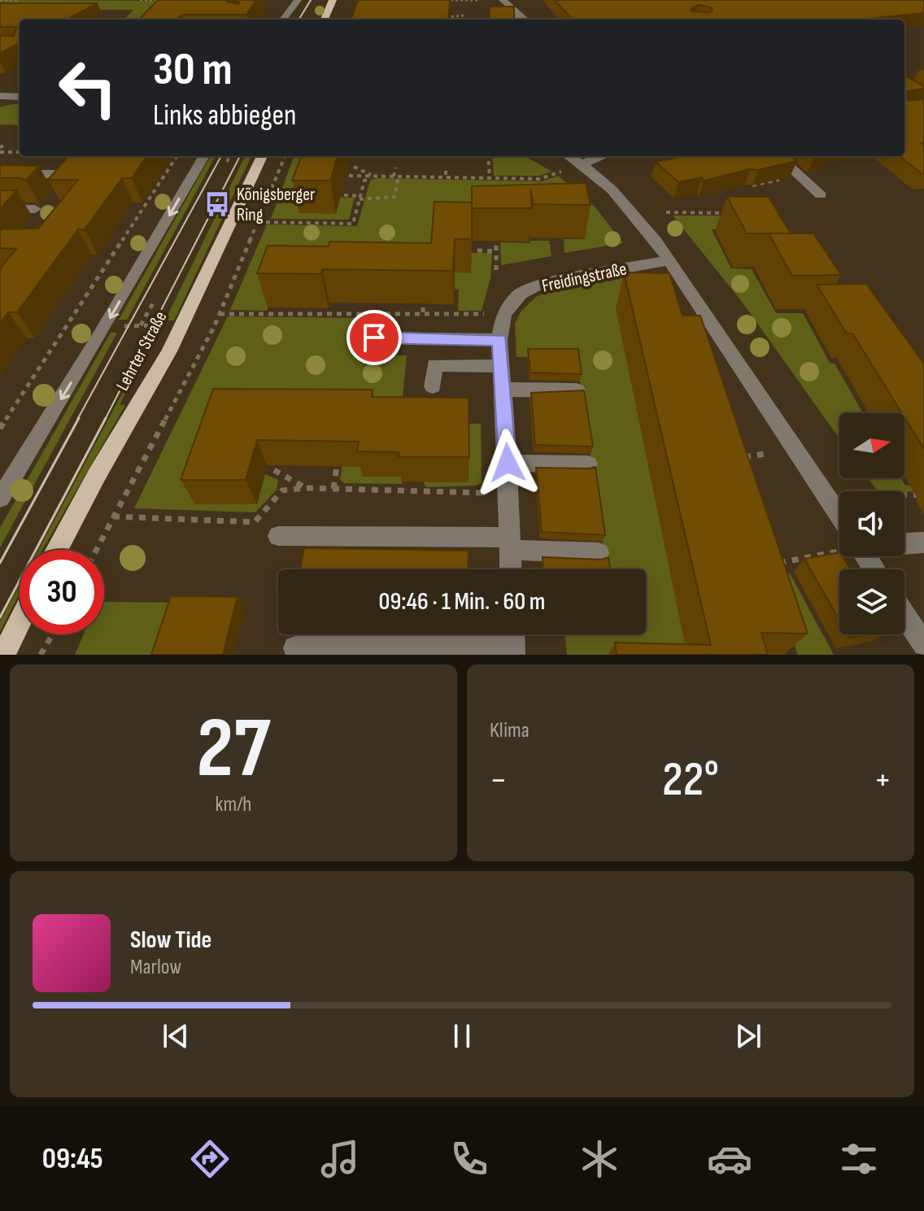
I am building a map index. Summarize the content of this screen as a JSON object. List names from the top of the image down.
{
  "streets": {
    "main road": ["Lehrter Straße"],
    "street": ["Freidingstraße"]
  },
  "places": {
    "bus stop": ["Königsberger Ring"]
  },
  "north": "right",
  "page": {
    "turn": ["30 m", "Links abbiegen"],
    "limit": "30",
    "trip": "09:46 · 1 Min. · 60 m",
    "tile": [
      ["27", "km/h"],
      "Klima"
    ],
    "heat": ["−", "22°", "+"],
    "song": ["Slow Tide", "Marlow"],
    "tabs": "09:45"
  }
}
